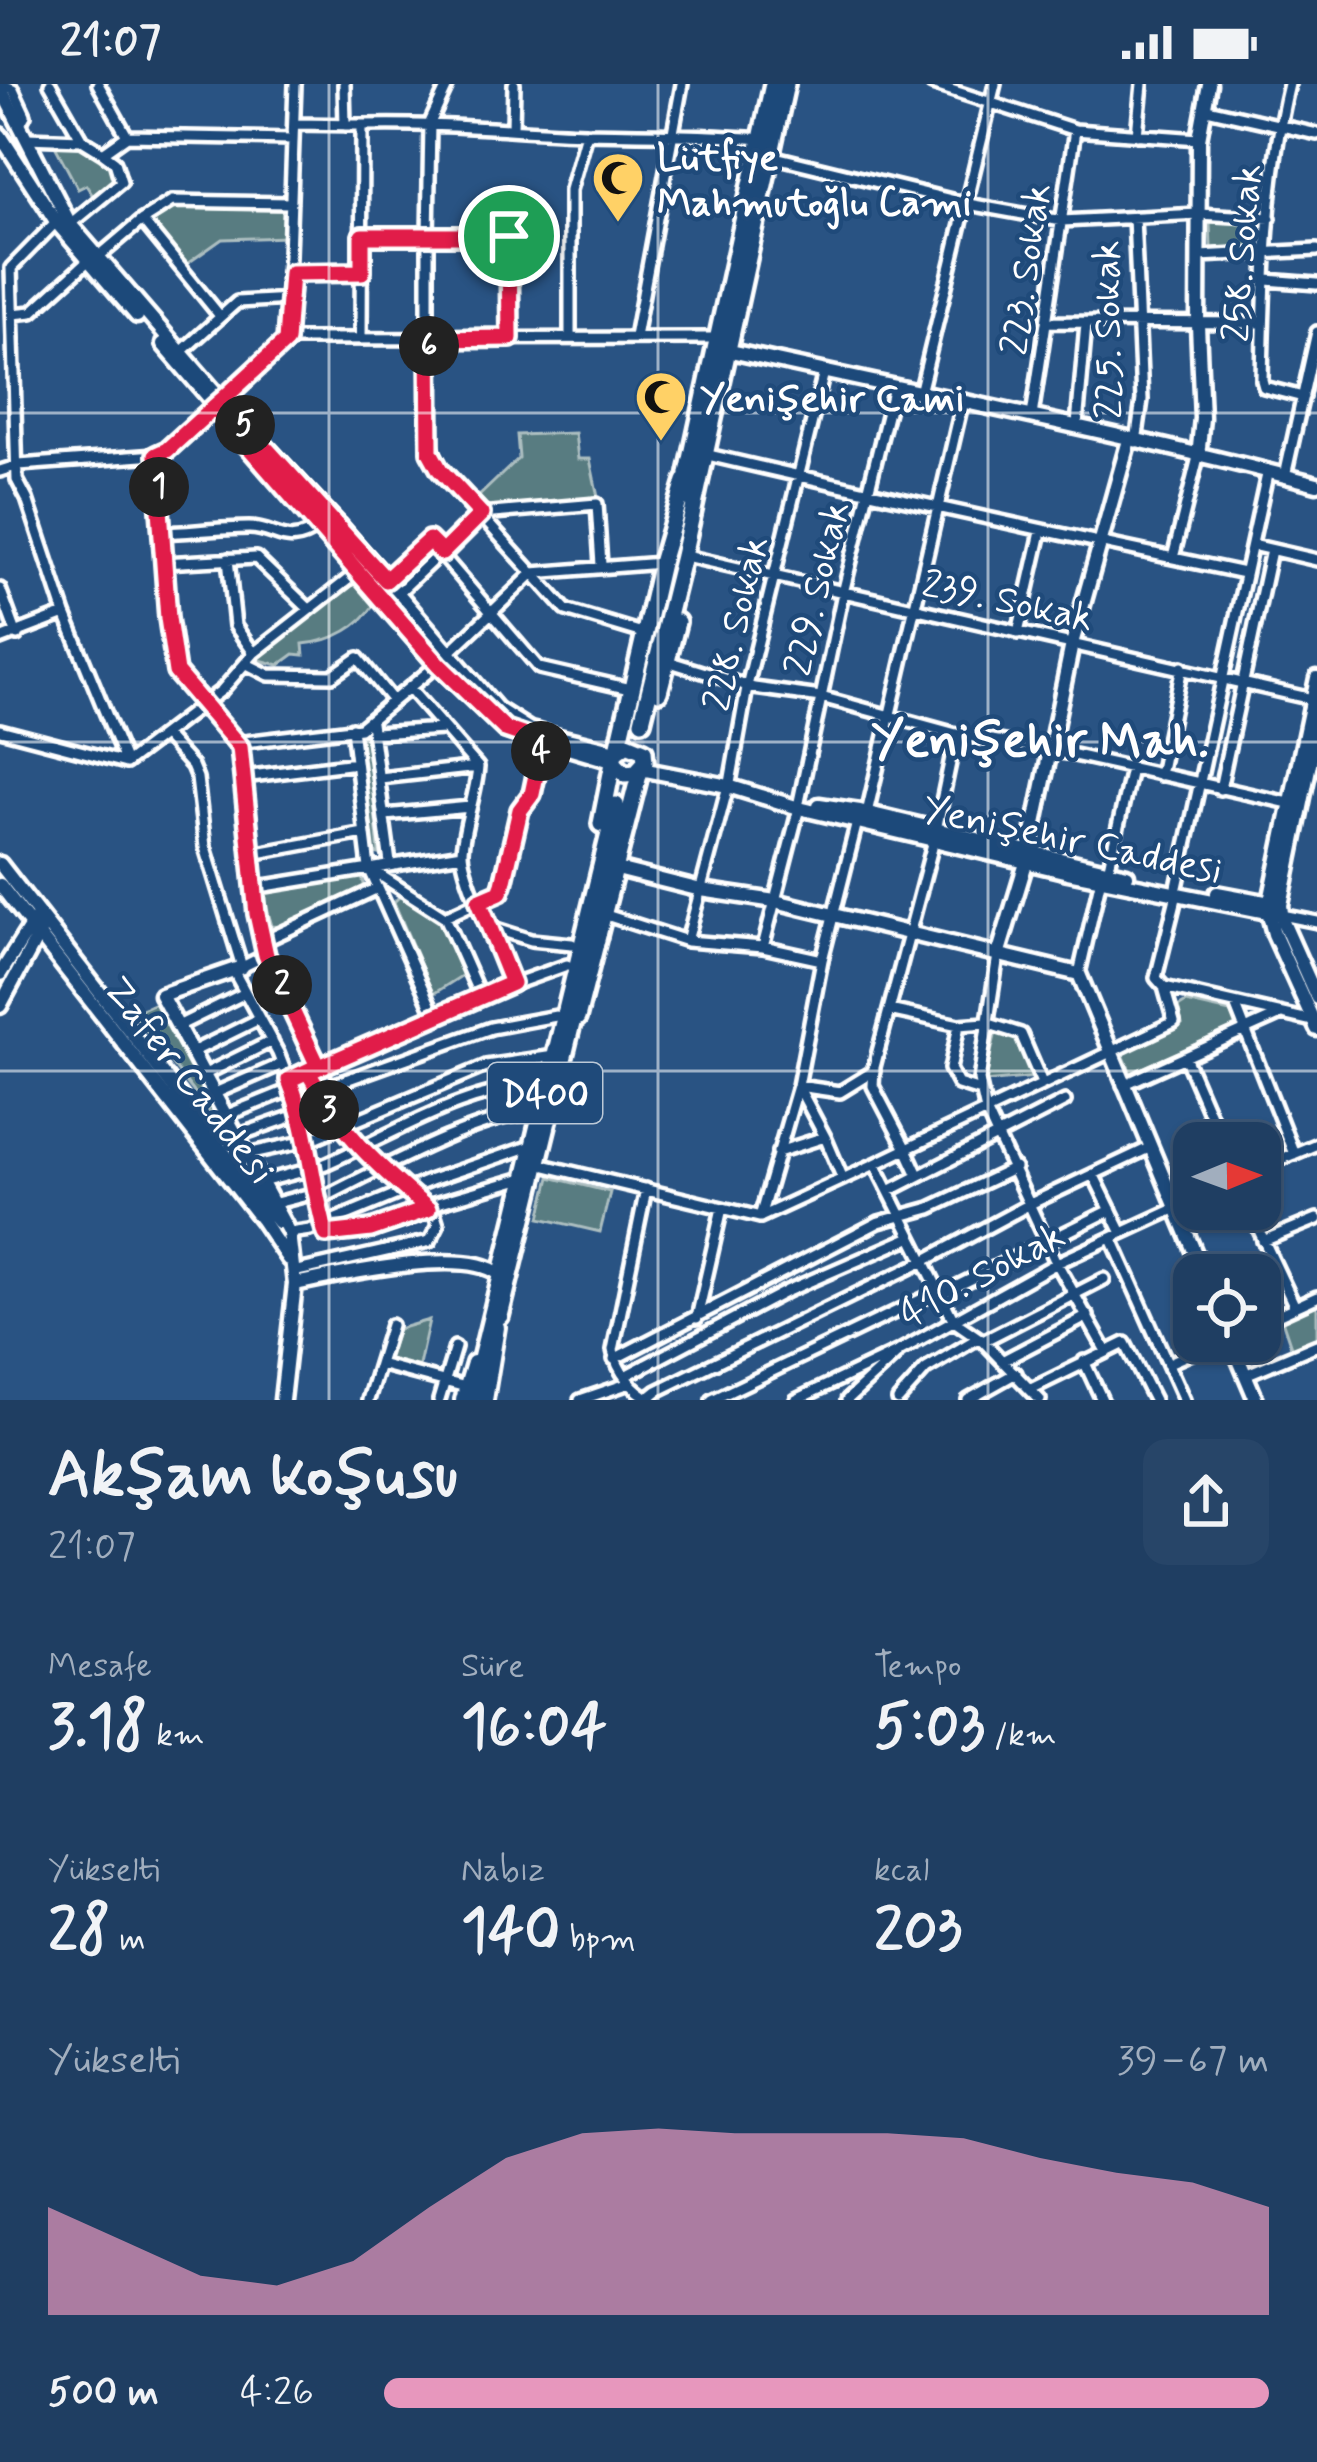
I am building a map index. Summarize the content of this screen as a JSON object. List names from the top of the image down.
{
  "streets": {
    "highway": ["D400"],
    "main road": ["Yenişehir Caddesi", "Zafer Caddesi"],
    "street": [
      "258. Sokak",
      "223. Sokak",
      "225. Sokak",
      "229. Sokak",
      "239. Sokak",
      "228. Sokak",
      "410. Sokak"
    ]
  },
  "crossings": [
    ["229. Sokak", "239. Sokak"],
    ["229. Sokak", "Yenişehir Caddesi"],
    ["239. Sokak", "228. Sokak"],
    ["228. Sokak", "Yenişehir Caddesi"]
  ],
  "districts": ["Yenişehir Mah."],
  "places": {
    "mosque": ["Lütfiye Mahmutoğlu Cami", "Yenişehir Cami"]
  },
  "north": "right",
  "page": {
    "status": "21:07",
    "pins": [
      "6",
      "5",
      "1",
      "4",
      "2",
      "3"
    ],
    "heading": ["Akşam koşusu", "21:07"],
    "stats": [
      ["Mesafe", "3.18 km"],
      ["Süre", "16:04"],
      ["Tempo", "5:03 /km"],
      ["Yükselti", "28 m"],
      ["Nabız", "140 bpm"],
      ["kcal", "203"]
    ],
    "chart": ["Yükselti", "39–67 m"],
    "list": [
      {
        "name": "500 m",
        "note": "4:26"
      }
    ]
  }
}
